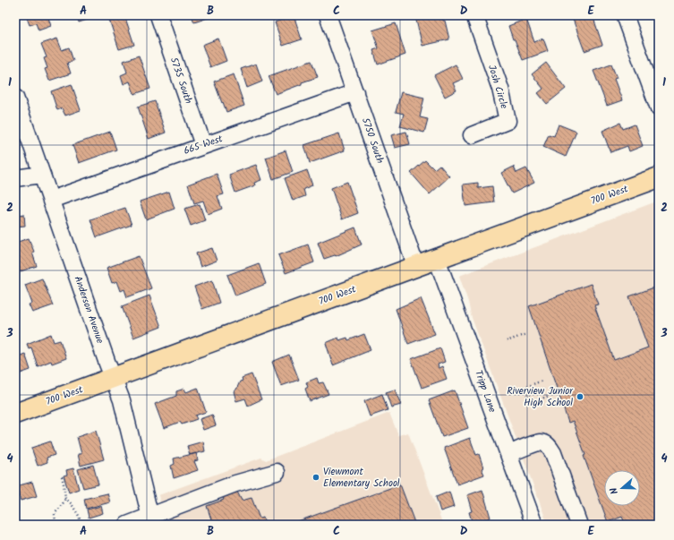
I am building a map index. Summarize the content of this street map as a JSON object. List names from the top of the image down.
{
  "streets": {
    "main road": ["700 West"],
    "street": [
      "5735 South",
      "Josh Circle",
      "5750 South",
      "665 West",
      "Anderson Avenue",
      "Tripp Lane"
    ]
  },
  "crossings": [
    ["5735 South", "665 West"],
    ["5750 South", "665 West"],
    ["5750 South", "700 West"],
    ["665 West", "Anderson Avenue"],
    ["700 West", "Anderson Avenue"],
    ["700 West", "Tripp Lane"]
  ],
  "places": ["Riverview Junior High School", "Viewmont Elementary School"],
  "north": "left",
  "grid": {
    "columns": [
      "A",
      "B",
      "C",
      "D",
      "E"
    ],
    "rows": [
      "1",
      "2",
      "3",
      "4"
    ]
  }
}
